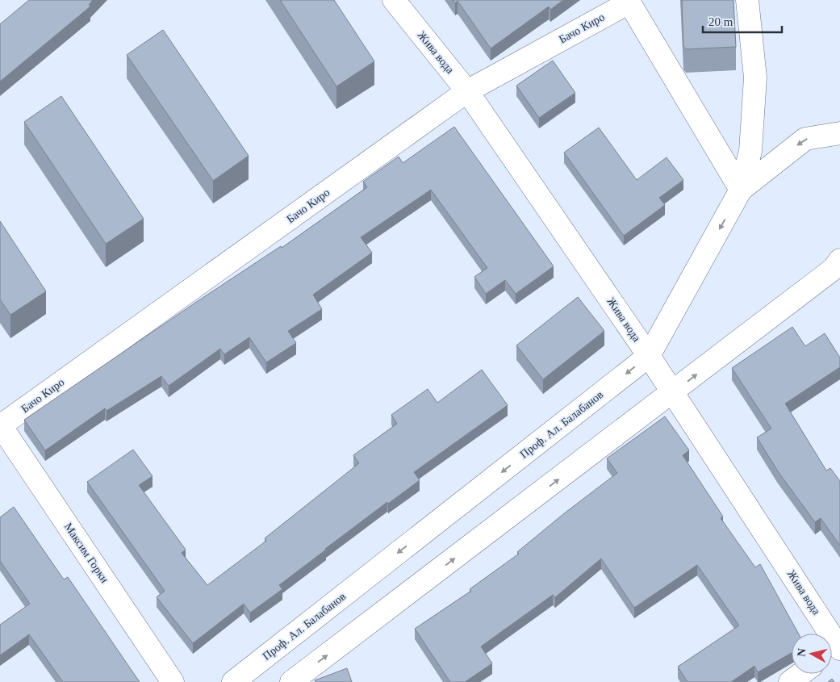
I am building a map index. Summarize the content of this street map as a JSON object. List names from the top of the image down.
{
  "streets": {
    "street": [
      "Бачо Киро",
      "Жива вода",
      "Проф. Ал. Балабанов",
      "Максим Горки"
    ]
  },
  "crossings": [
    ["Бачо Киро", "Жива вода"],
    ["Бачо Киро", "Максим Горки"],
    ["Жива вода", "Проф. Ал. Балабанов"]
  ],
  "scale_bar": "20 m",
  "north": "left"
}
